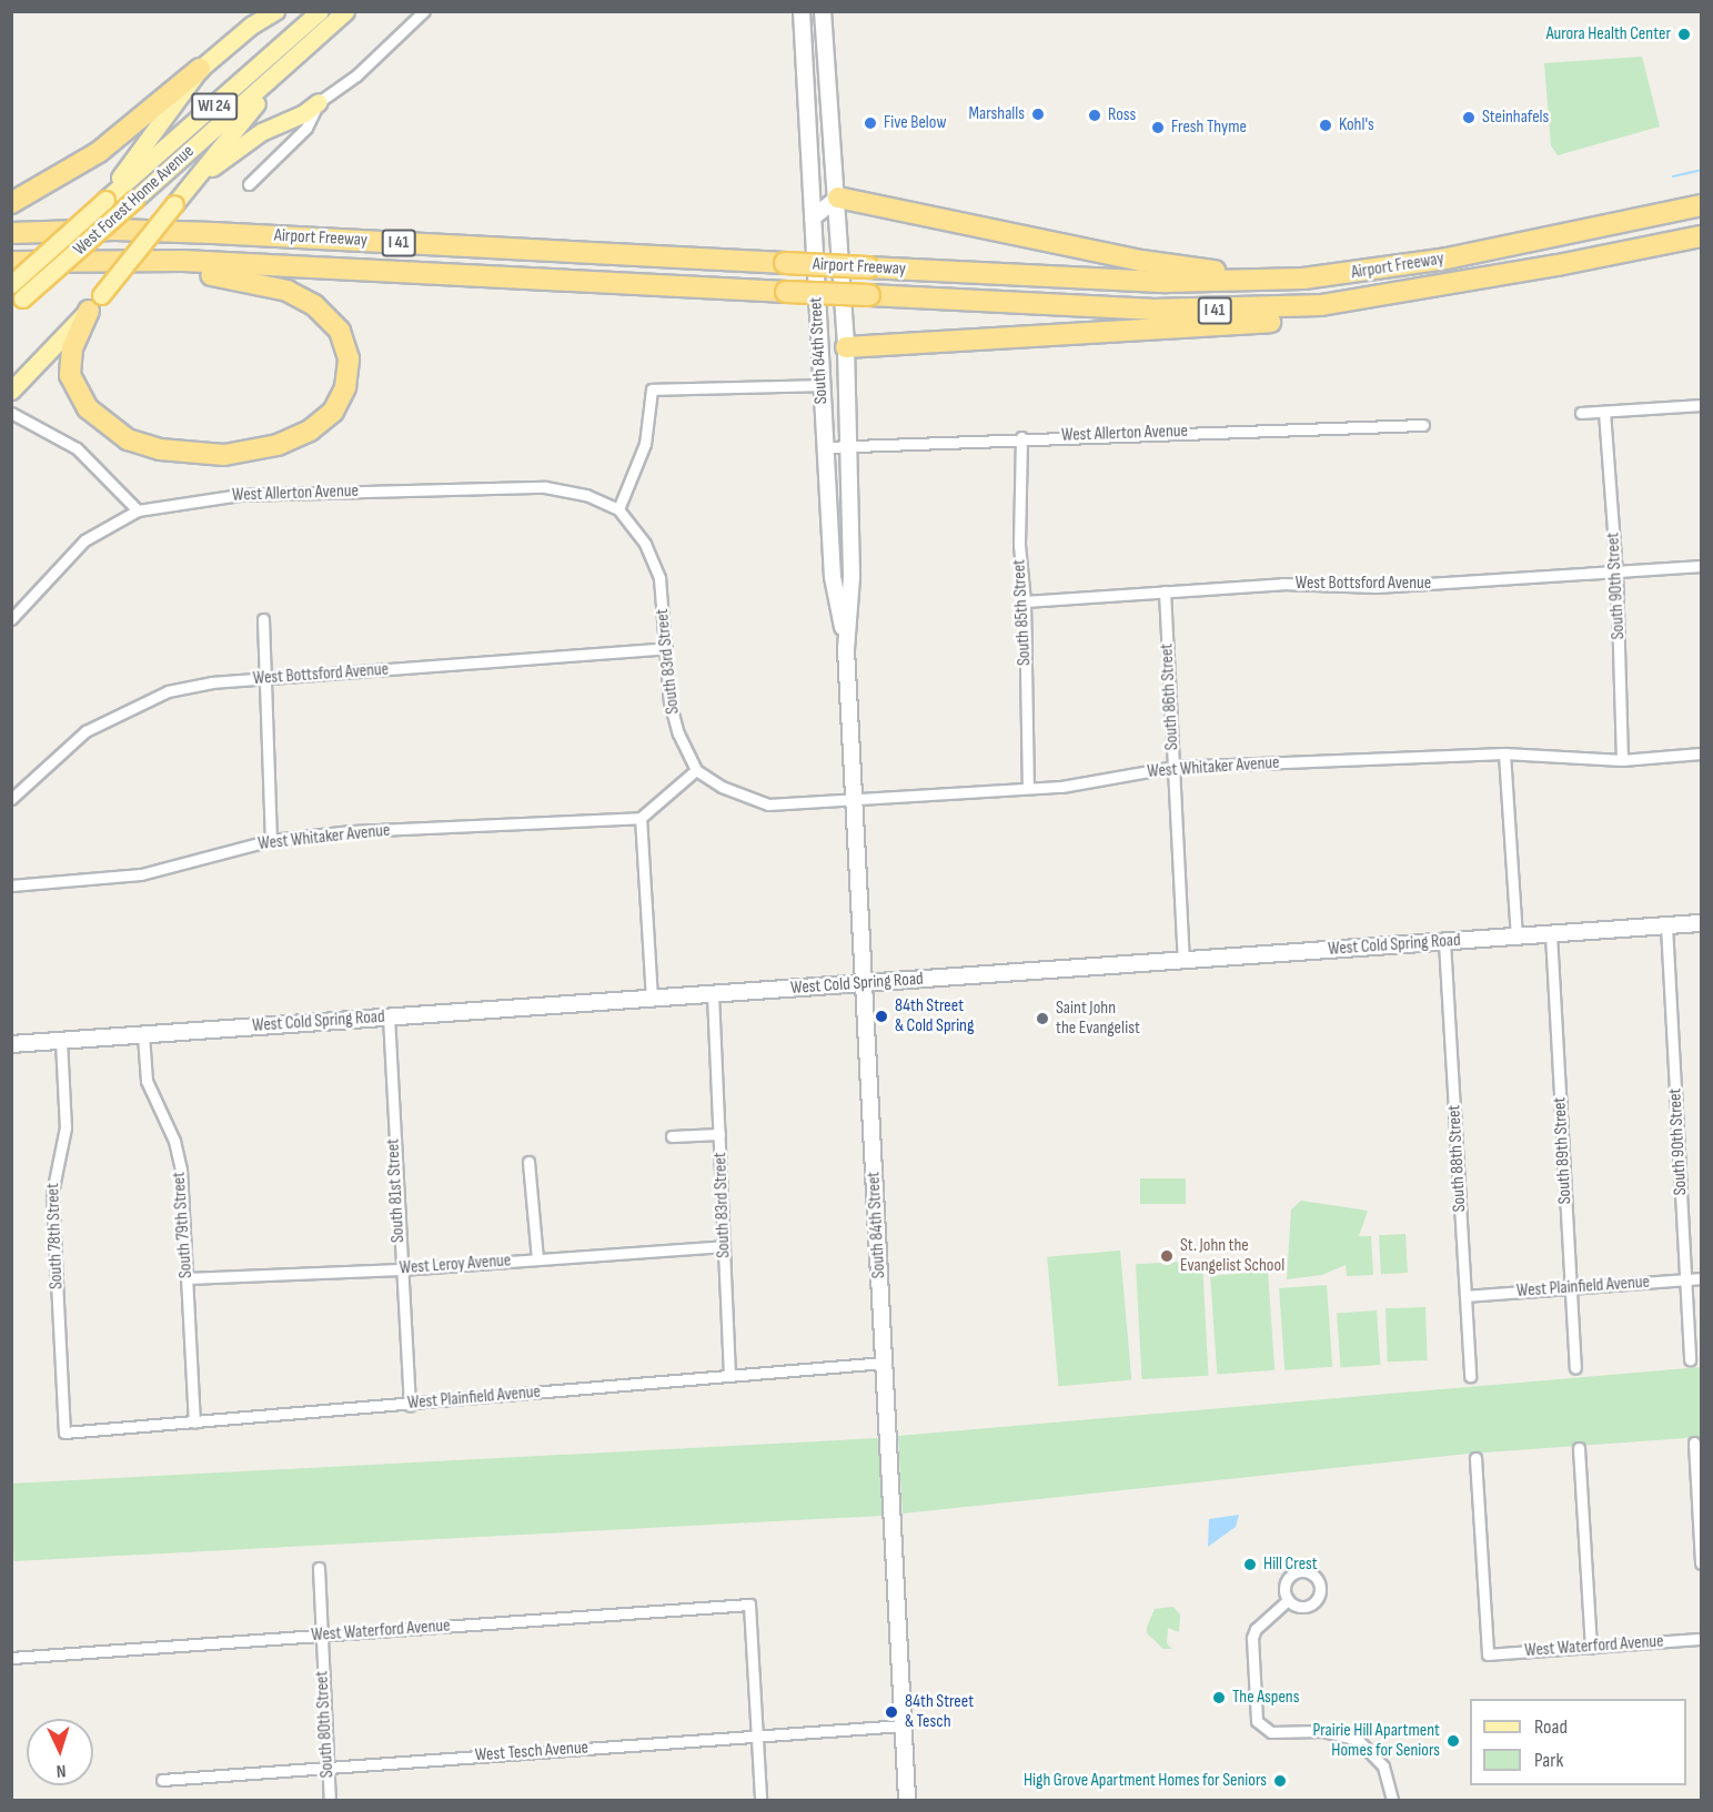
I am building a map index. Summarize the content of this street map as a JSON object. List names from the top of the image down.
{
  "streets": {
    "highway": ["Airport Freeway", "I 41"],
    "main road": ["WI 24", "West Forest Home Avenue"],
    "street": [
      "South 84th Street",
      "West Allerton Avenue",
      "West Bottsford Avenue",
      "South 90th Street",
      "South 85th Street",
      "South 83rd Street",
      "South 86th Street",
      "West Whitaker Avenue",
      "West Cold Spring Road",
      "South 89th Street",
      "South 88th Street",
      "South 81st Street",
      "South 79th Street",
      "South 78th Street",
      "West Leroy Avenue",
      "West Plainfield Avenue",
      "West Waterford Avenue",
      "South 80th Street",
      "West Tesch Avenue"
    ]
  },
  "crossings": [
    ["South 84th Street", "West Allerton Avenue"],
    ["South 84th Street", "West Whitaker Avenue"],
    ["South 84th Street", "West Cold Spring Road"],
    ["South 84th Street", "West Plainfield Avenue"],
    ["South 84th Street", "West Tesch Avenue"],
    ["West Allerton Avenue", "South 85th Street"],
    ["West Allerton Avenue", "South 83rd Street"],
    ["West Bottsford Avenue", "South 90th Street"],
    ["West Bottsford Avenue", "South 85th Street"],
    ["West Bottsford Avenue", "South 83rd Street"],
    ["West Bottsford Avenue", "South 86th Street"],
    ["South 90th Street", "West Whitaker Avenue"],
    ["South 90th Street", "West Cold Spring Road"],
    ["South 90th Street", "West Plainfield Avenue"],
    ["South 85th Street", "West Whitaker Avenue"],
    ["South 83rd Street", "West Whitaker Avenue"],
    ["South 83rd Street", "West Cold Spring Road"],
    ["South 83rd Street", "West Leroy Avenue"],
    ["South 83rd Street", "West Plainfield Avenue"],
    ["South 86th Street", "West Whitaker Avenue"],
    ["South 86th Street", "West Cold Spring Road"],
    ["West Cold Spring Road", "South 89th Street"],
    ["West Cold Spring Road", "South 88th Street"],
    ["West Cold Spring Road", "South 81st Street"],
    ["West Cold Spring Road", "South 79th Street"],
    ["West Cold Spring Road", "South 78th Street"],
    ["South 89th Street", "West Plainfield Avenue"],
    ["South 88th Street", "West Plainfield Avenue"],
    ["South 81st Street", "West Leroy Avenue"],
    ["South 81st Street", "West Plainfield Avenue"],
    ["South 79th Street", "West Leroy Avenue"],
    ["South 79th Street", "West Plainfield Avenue"],
    ["South 78th Street", "West Plainfield Avenue"],
    ["West Waterford Avenue", "South 80th Street"],
    ["West Waterford Avenue", "West Tesch Avenue"],
    ["South 80th Street", "West Tesch Avenue"]
  ],
  "places": [
    "Aurora Health Center",
    "Marshalls",
    "Ross",
    "Steinhafels",
    "Five Below",
    "Kohl's",
    "Fresh Thyme",
    "84th Street & Cold Spring",
    "Saint John the Evangelist",
    "St. John the Evangelist School",
    "Hill Crest",
    "The Aspens",
    "84th Street & Tesch",
    "Prairie Hill Apartment Homes for Seniors",
    "High Grove Apartment Homes for Seniors"
  ],
  "legend": ["Road", "Park"],
  "north": "bottom"
}
